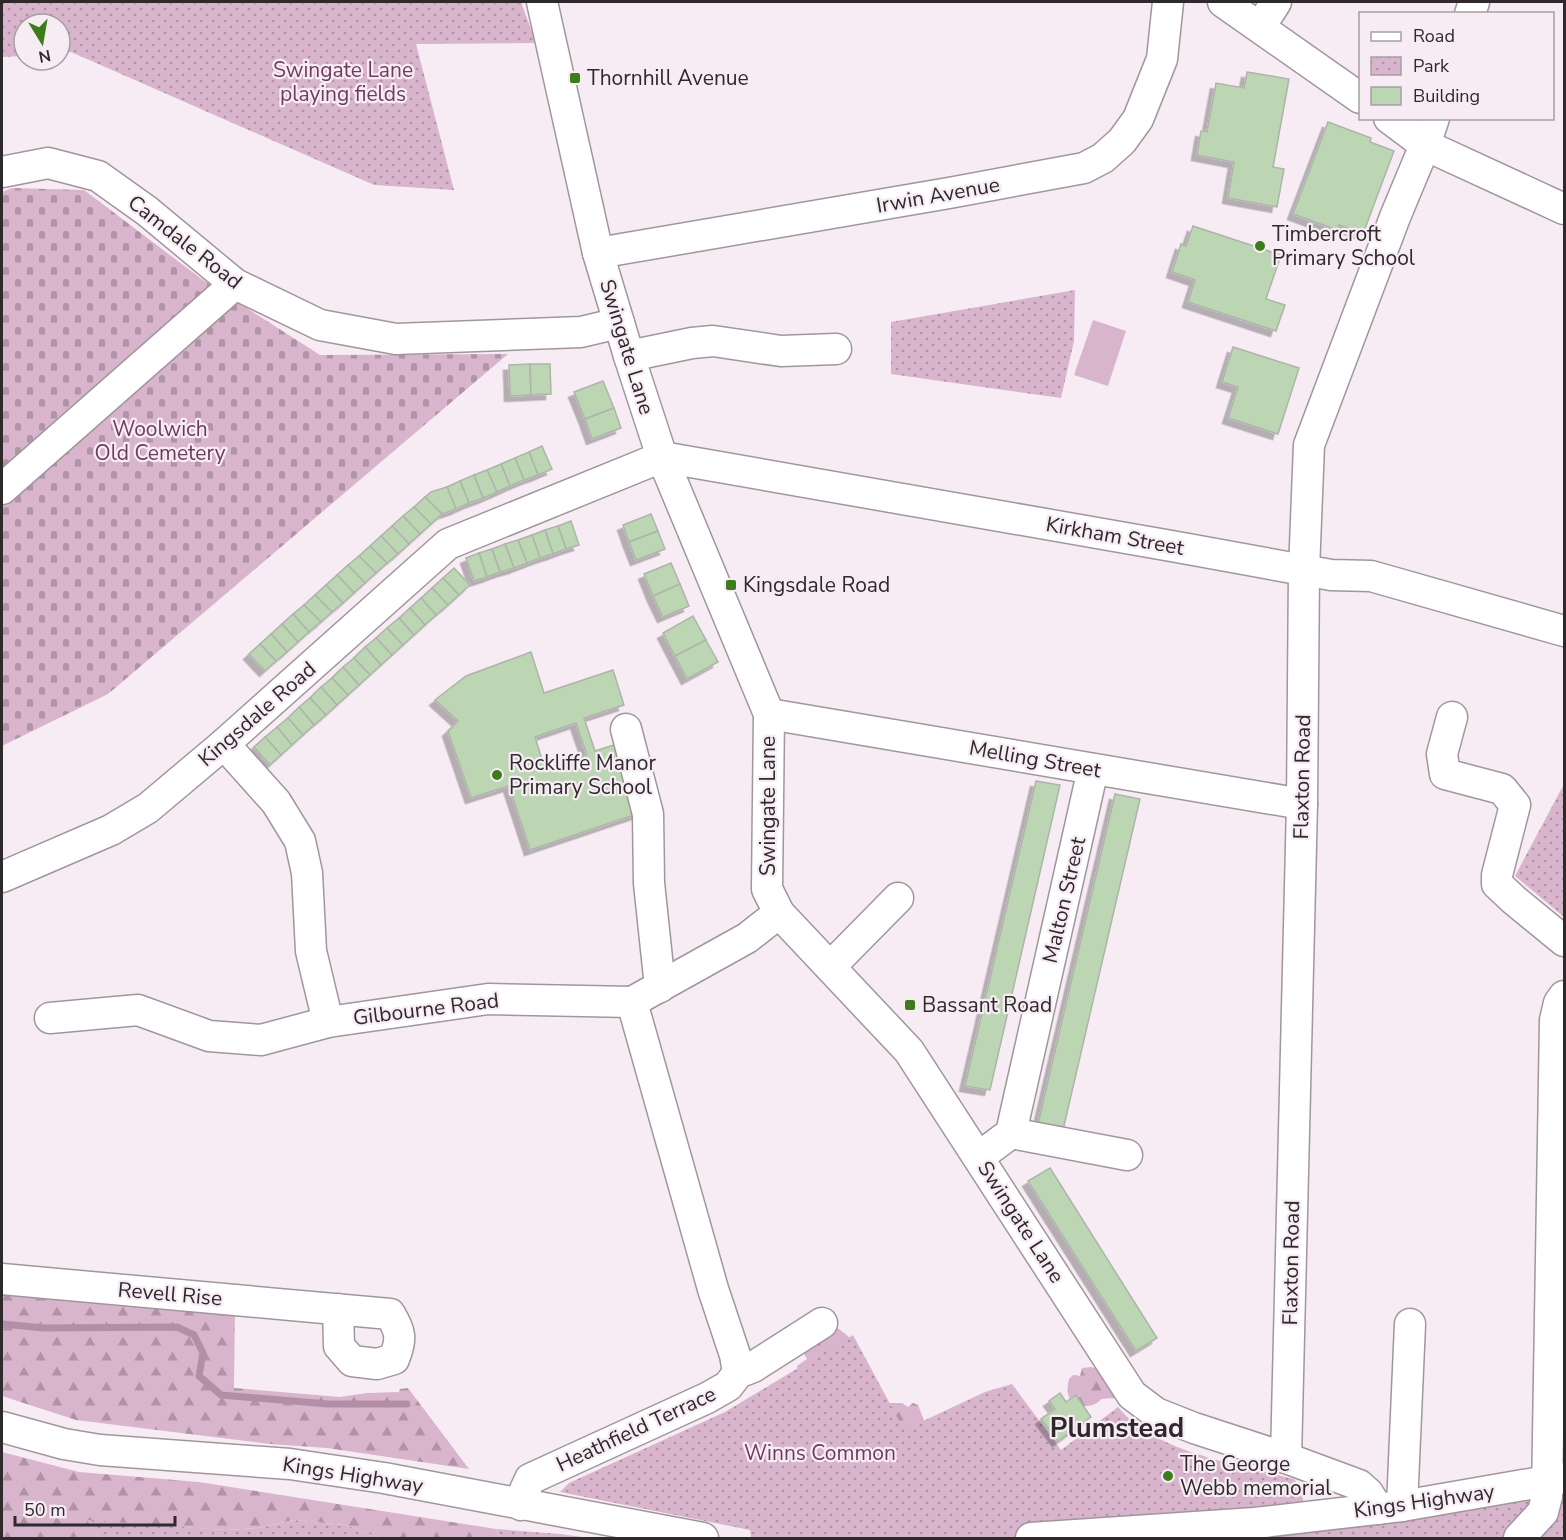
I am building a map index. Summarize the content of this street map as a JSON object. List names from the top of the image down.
{
  "streets": {
    "street": [
      "Irwin Avenue",
      "Camdale Road",
      "Swingate Lane",
      "Kirkham Street",
      "Kingsdale Road",
      "Melling Street",
      "Flaxton Road",
      "Malton Street",
      "Gilbourne Road",
      "Revell Rise",
      "Heathfield Terrace",
      "Kings Highway"
    ]
  },
  "crossings": [
    ["Irwin Avenue", "Swingate Lane"],
    ["Camdale Road", "Swingate Lane"],
    ["Swingate Lane", "Kirkham Street"],
    ["Swingate Lane", "Kingsdale Road"],
    ["Swingate Lane", "Melling Street"],
    ["Swingate Lane", "Flaxton Road"],
    ["Swingate Lane", "Kings Highway"],
    ["Kirkham Street", "Kingsdale Road"],
    ["Kirkham Street", "Flaxton Road"],
    ["Kingsdale Road", "Gilbourne Road"],
    ["Melling Street", "Flaxton Road"],
    ["Melling Street", "Malton Street"],
    ["Heathfield Terrace", "Kings Highway"]
  ],
  "districts": ["Plumstead"],
  "parks": ["Swingate Lane playing fields", "Woolwich Old Cemetery", "Winns Common"],
  "places": {
    "transit": ["Thornhill Avenue", "Kingsdale Road", "Bassant Road"],
    "other": ["Timbercroft Primary School", "Rockliffe Manor Primary School", "The George Webb memorial"]
  },
  "legend": ["Road", "Park", "Building"],
  "scale_bar": "50 m",
  "north": "bottom"
}
